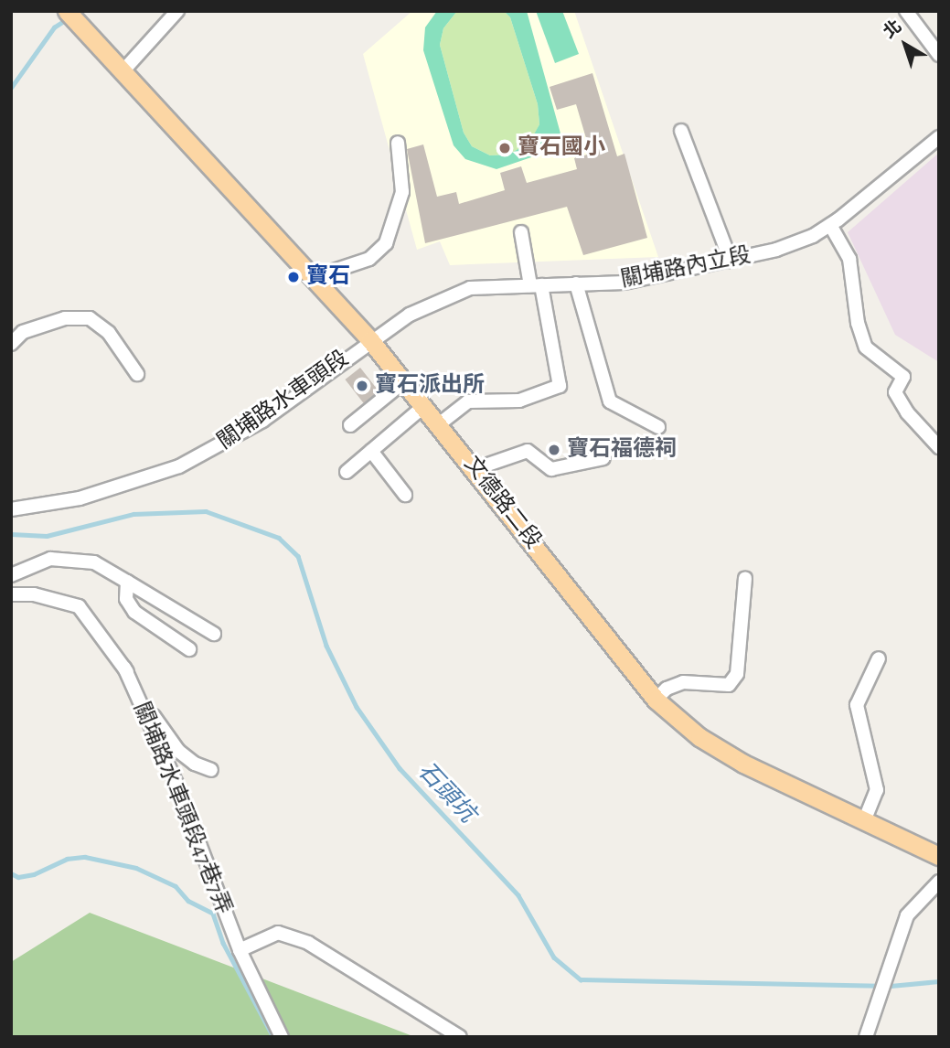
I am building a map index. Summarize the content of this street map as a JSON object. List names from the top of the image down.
{
  "streets": {
    "main road": ["文德路二段"],
    "street": ["關埔路內立段", "關埔路水車頭段", "關埔路水車頭段47巷7弄"]
  },
  "crossings": [
    ["關埔路內立段", "關埔路水車頭段"],
    ["關埔路內立段", "文德路二段"],
    ["關埔路水車頭段", "文德路二段"]
  ],
  "water": ["石頭坑"],
  "places": [
    "寶石國小",
    "寶石",
    "寶石派出所",
    "寶石福德祠"
  ],
  "north": "top left"
}
